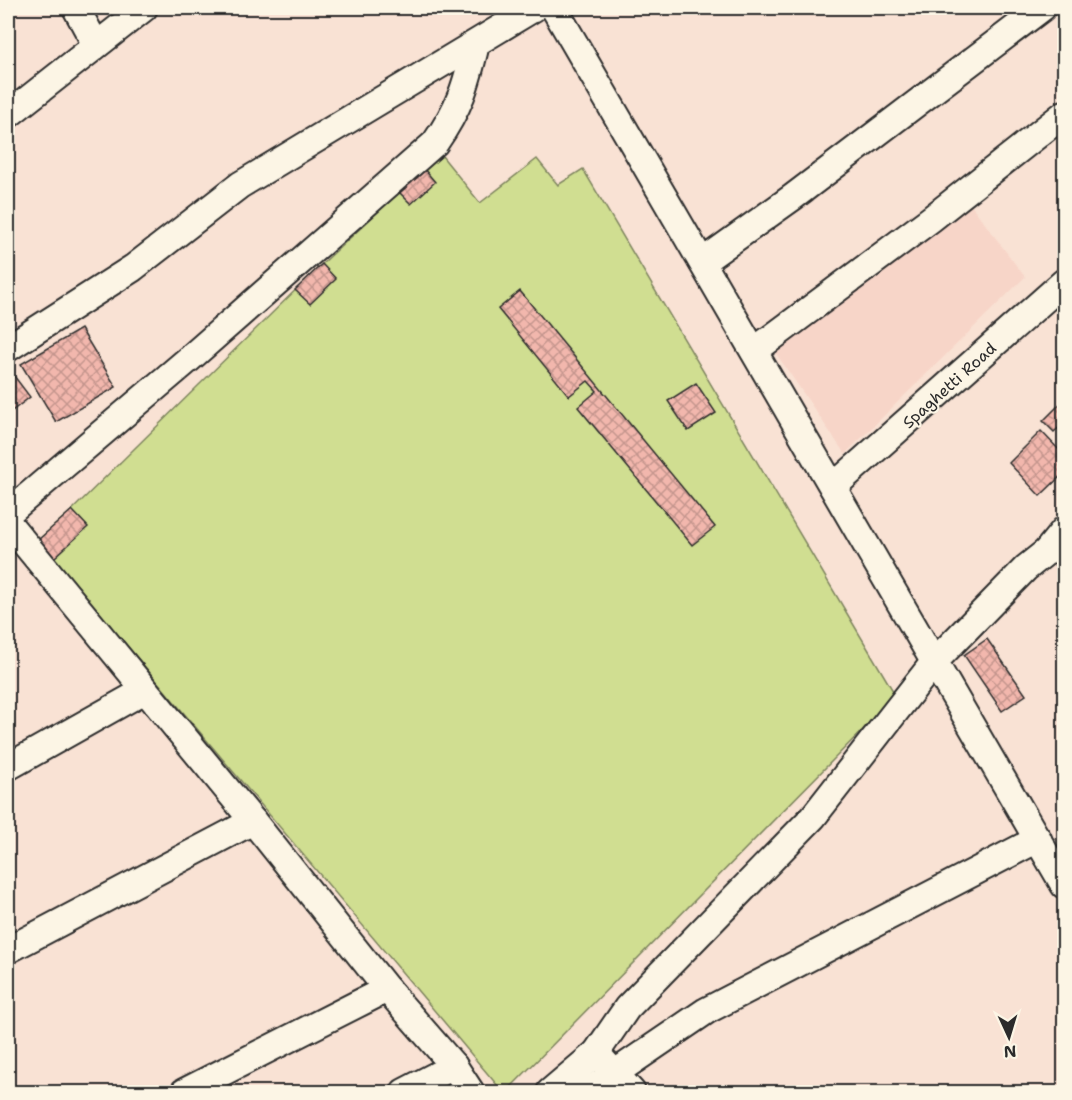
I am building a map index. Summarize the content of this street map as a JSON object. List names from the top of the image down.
{
  "streets": {
    "street": ["Spaghetti Road"]
  },
  "north": "bottom"
}
